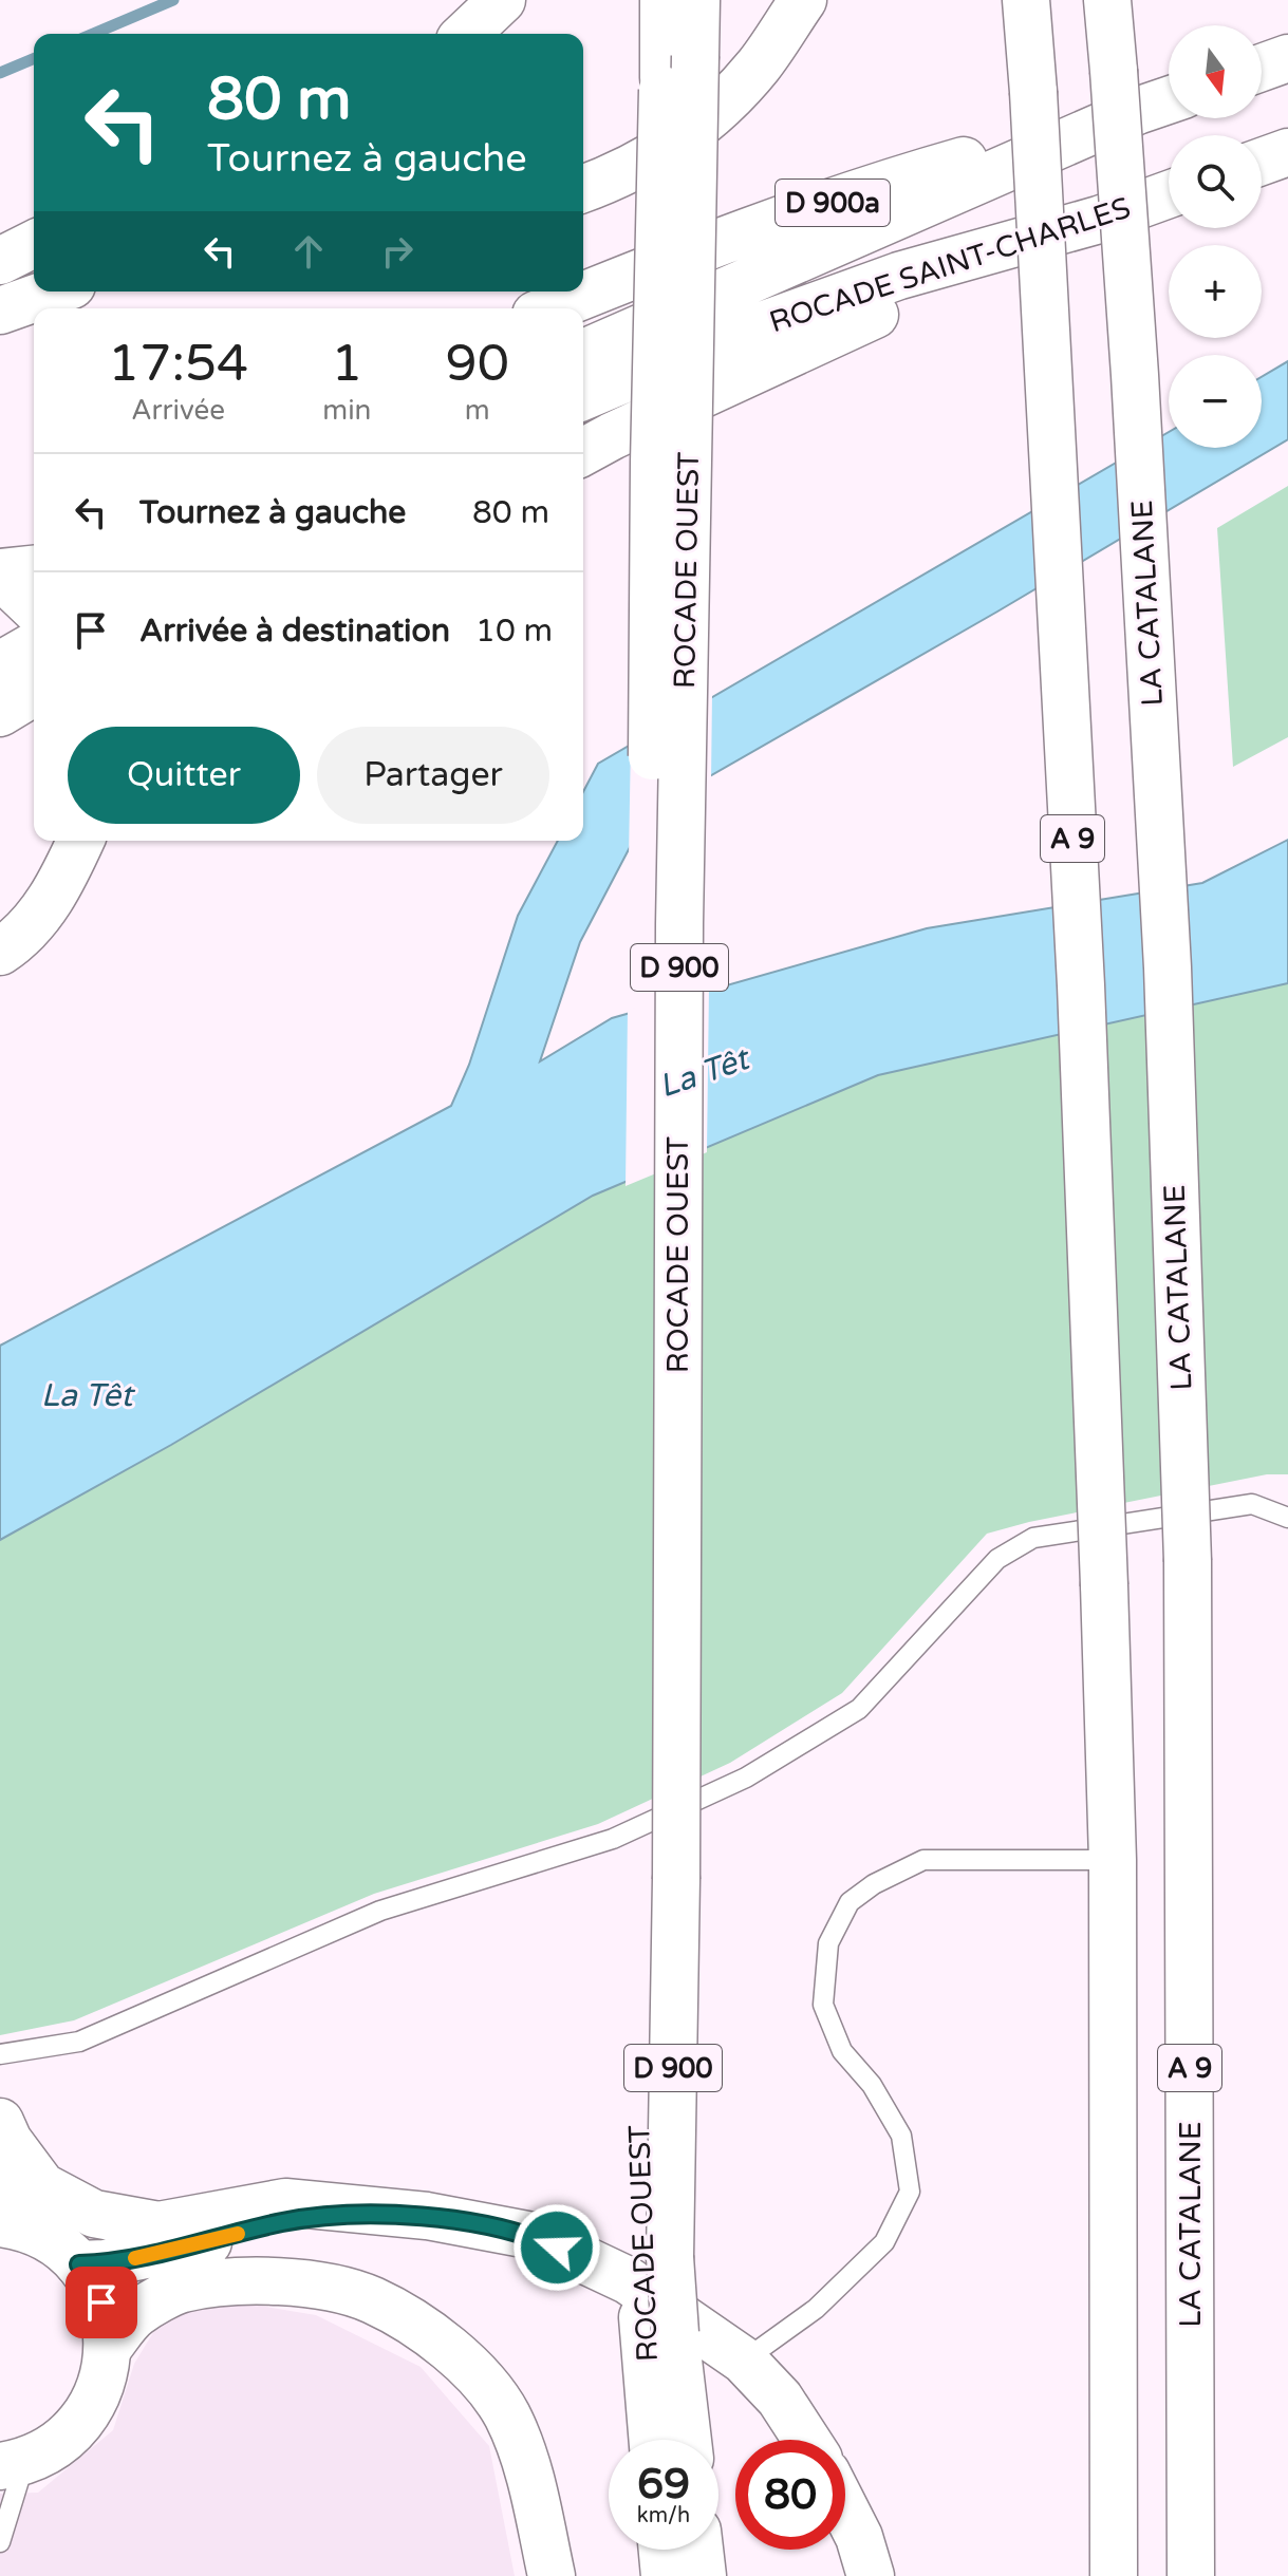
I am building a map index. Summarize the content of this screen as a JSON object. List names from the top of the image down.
{
  "streets": {
    "main road": [
      "D 900a",
      "ROCADE SAINT-CHARLES",
      "ROCADE OUEST",
      "LA CATALANE",
      "A 9",
      "D 900"
    ]
  },
  "crossings": [
    ["D 900a", "ROCADE SAINT-CHARLES"]
  ],
  "water": ["La Têt"],
  "north": "bottom",
  "page": {
    "map_buttons": ["+", "−"],
    "turn": ["80 m", "Tournez à gauche"],
    "eta": [
      "17:54",
      "Arrivée",
      "1",
      "min",
      "90",
      "m"
    ],
    "list": [
      {
        "name": "Tournez à gauche",
        "value": "80 m"
      },
      {
        "name": "Arrivée à destination",
        "value": "10 m"
      }
    ],
    "buttons": ["Quitter", "Partager"],
    "speed": "69 km/h",
    "limit": "80"
  }
}
